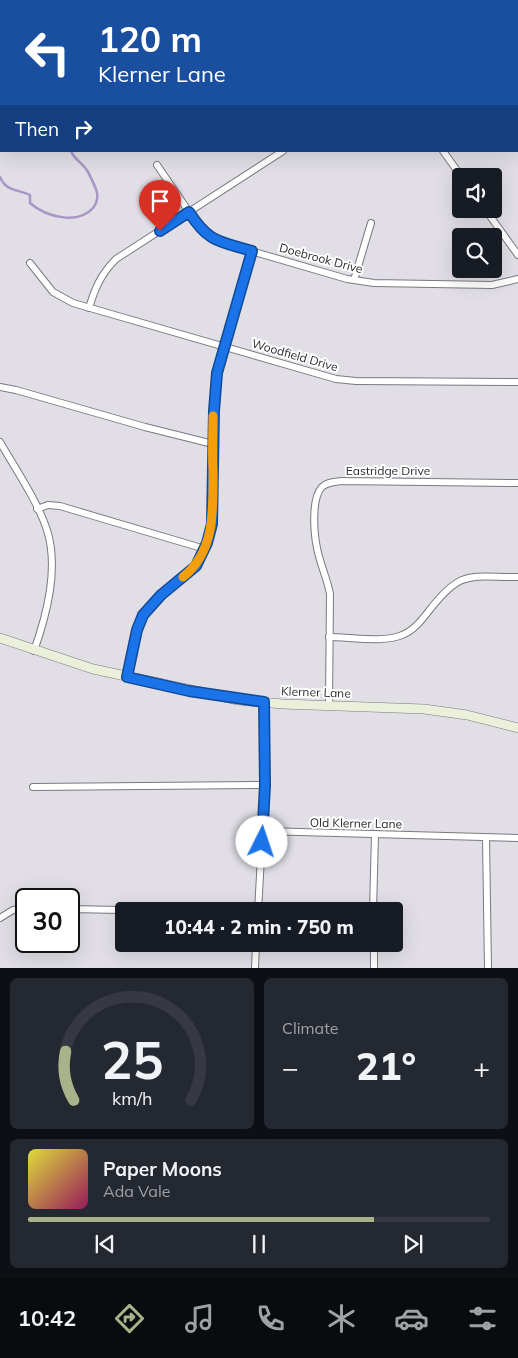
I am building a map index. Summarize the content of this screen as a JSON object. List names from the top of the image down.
{
  "streets": {
    "street": [
      "Doebrook Drive",
      "Woodfield Drive",
      "Eastridge Drive",
      "Klerner Lane",
      "Old Klerner Lane"
    ]
  },
  "crossings": [
    ["Eastridge Drive", "Klerner Lane"]
  ],
  "page": {
    "turn": ["120 m", "Klerner Lane"],
    "then": "Then",
    "limit": "30",
    "trip": "10:44 · 2 min · 750 m",
    "tile": "Climate",
    "heat": ["−", "21°", "+"],
    "song": ["Paper Moons", "Ada Vale"],
    "tabs": "10:42",
    "gauge": ["25", "km/h"]
  }
}
